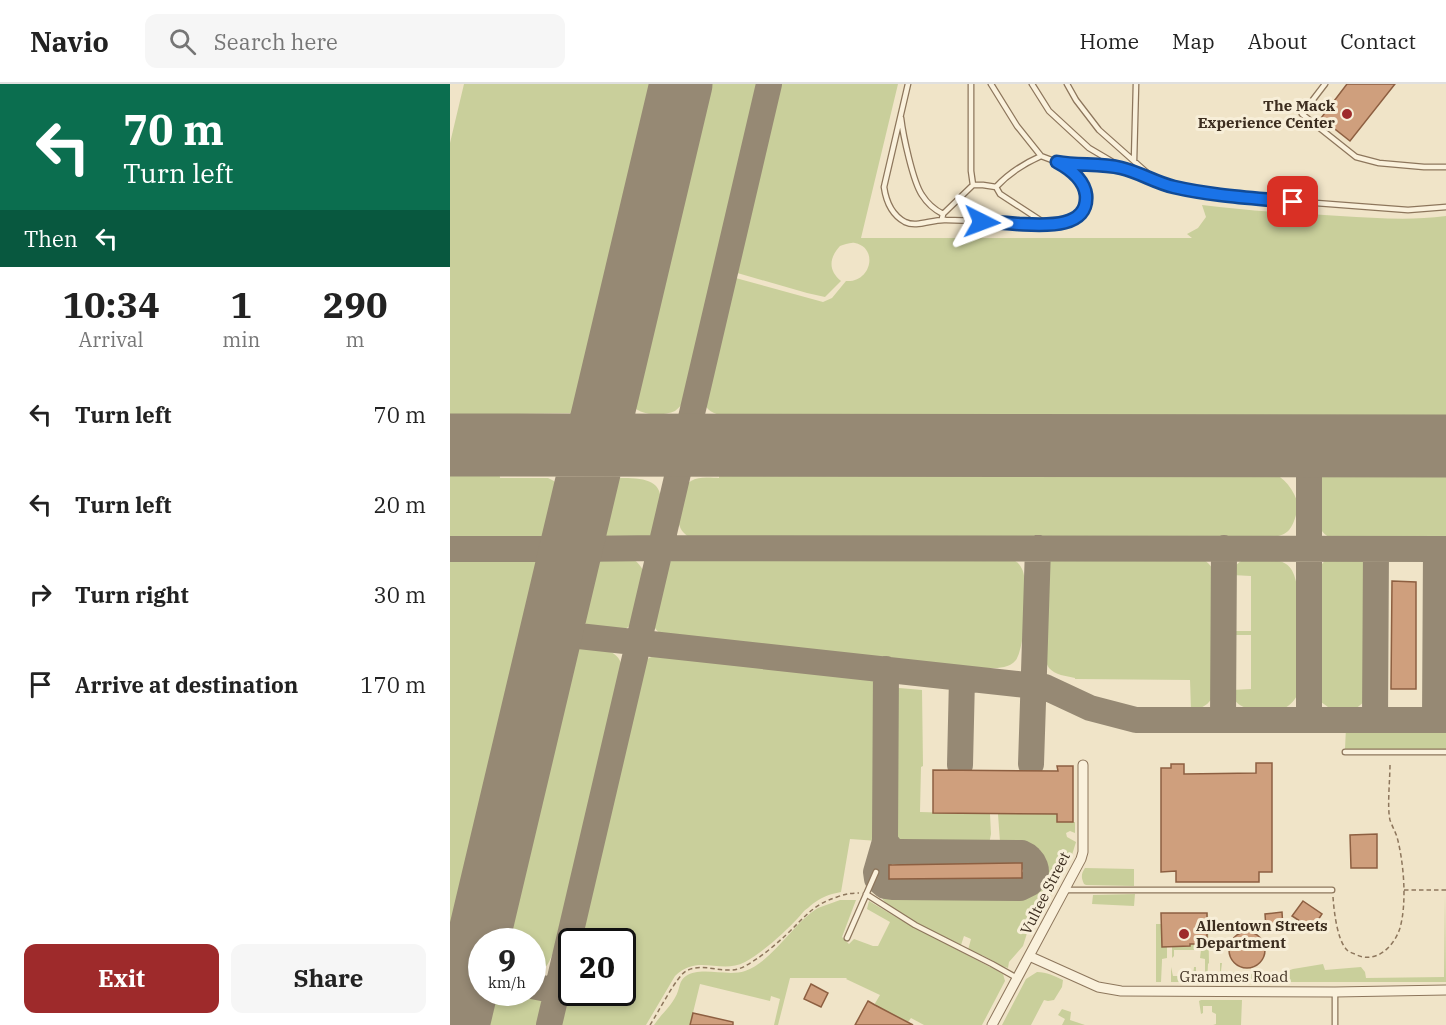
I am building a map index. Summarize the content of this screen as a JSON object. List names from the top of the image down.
{
  "streets": {
    "street": ["Vultee Street", "Grammes Road"]
  },
  "crossings": [
    ["Vultee Street", "Grammes Road"]
  ],
  "places": ["The Mack Experience Center", "Allentown Streets Department"],
  "page": {
    "header": "Navio",
    "search": "Search here",
    "nav": [
      "Home",
      "Map",
      "About",
      "Contact"
    ],
    "turn": ["70 m", "Turn left"],
    "then": "Then",
    "eta": [
      "10:34",
      "Arrival",
      "1",
      "min",
      "290",
      "m"
    ],
    "list": [
      {
        "name": "Turn left",
        "value": "70 m"
      },
      {
        "name": "Turn left",
        "value": "20 m"
      },
      {
        "name": "Turn right",
        "value": "30 m"
      },
      {
        "name": "Arrive at destination",
        "value": "170 m"
      }
    ],
    "speed": "9 km/h",
    "limit": "20",
    "buttons": ["Exit", "Share"]
  }
}
